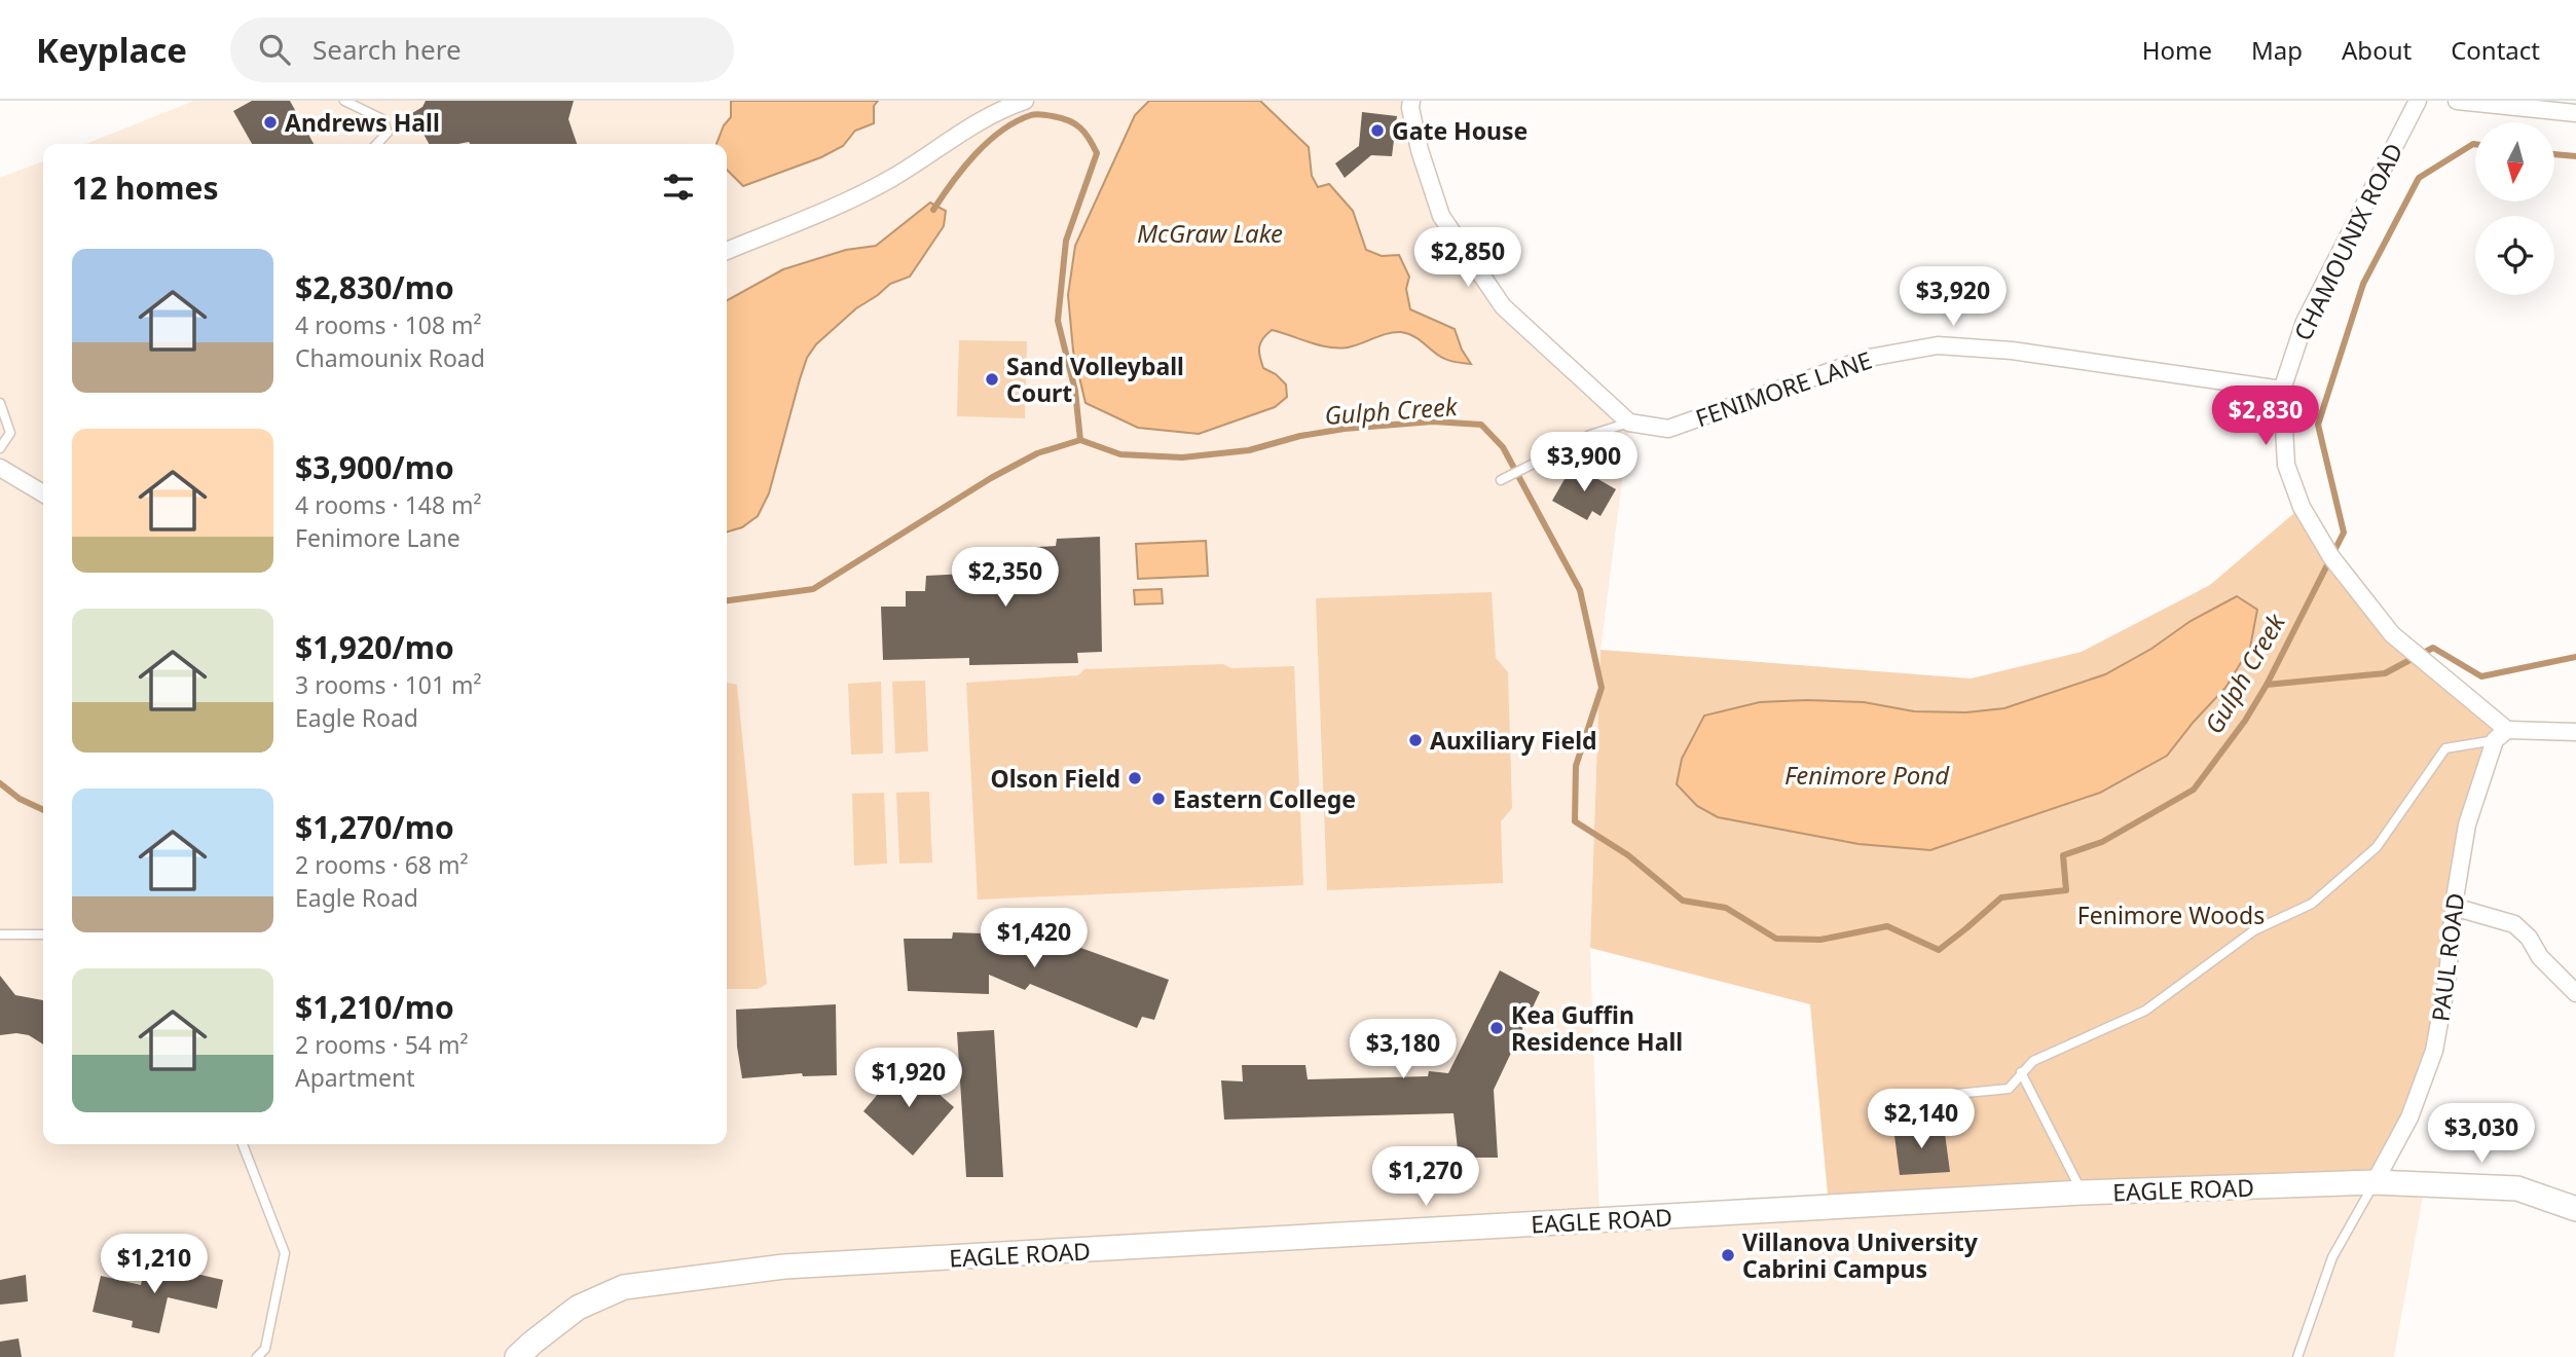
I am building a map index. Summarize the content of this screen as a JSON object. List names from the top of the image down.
{
  "streets": {
    "street": [
      "CHAMOUNIX ROAD",
      "FENIMORE LANE",
      "PAUL ROAD",
      "EAGLE ROAD"
    ]
  },
  "crossings": [
    ["CHAMOUNIX ROAD", "FENIMORE LANE"],
    ["CHAMOUNIX ROAD", "PAUL ROAD"],
    ["PAUL ROAD", "EAGLE ROAD"]
  ],
  "water": ["McGraw Lake", "Gulph Creek", "Fenimore Pond"],
  "parks": ["Fenimore Woods"],
  "places": [
    "Andrews Hall",
    "Gate House",
    "Sand Volleyball Court",
    "Auxiliary Field",
    "Olson Field",
    "Eastern College",
    "Kea Guffin Residence Hall",
    "Villanova University Cabrini Campus"
  ],
  "north": "bottom",
  "page": {
    "header": "Keyplace",
    "search": "Search here",
    "nav": [
      "Home",
      "Map",
      "About",
      "Contact"
    ],
    "heading": "12 homes",
    "price": [
      "$2,850",
      "$3,920",
      "$2,830",
      "$3,900",
      "$2,350",
      "$1,420",
      "$3,180",
      "$1,920",
      "$2,140",
      "$3,030",
      "$1,270",
      "$1,210"
    ],
    "list": [
      {
        "name": "$2,830/mo",
        "note": "4 rooms · 108 m² · Chamounix Road"
      },
      {
        "name": "$3,900/mo",
        "note": "4 rooms · 148 m² · Fenimore Lane"
      },
      {
        "name": "$1,920/mo",
        "note": "3 rooms · 101 m² · Eagle Road"
      },
      {
        "name": "$1,270/mo",
        "note": "2 rooms · 68 m² · Eagle Road"
      },
      {
        "name": "$1,210/mo",
        "note": "2 rooms · 54 m² · Apartment"
      }
    ]
  }
}
